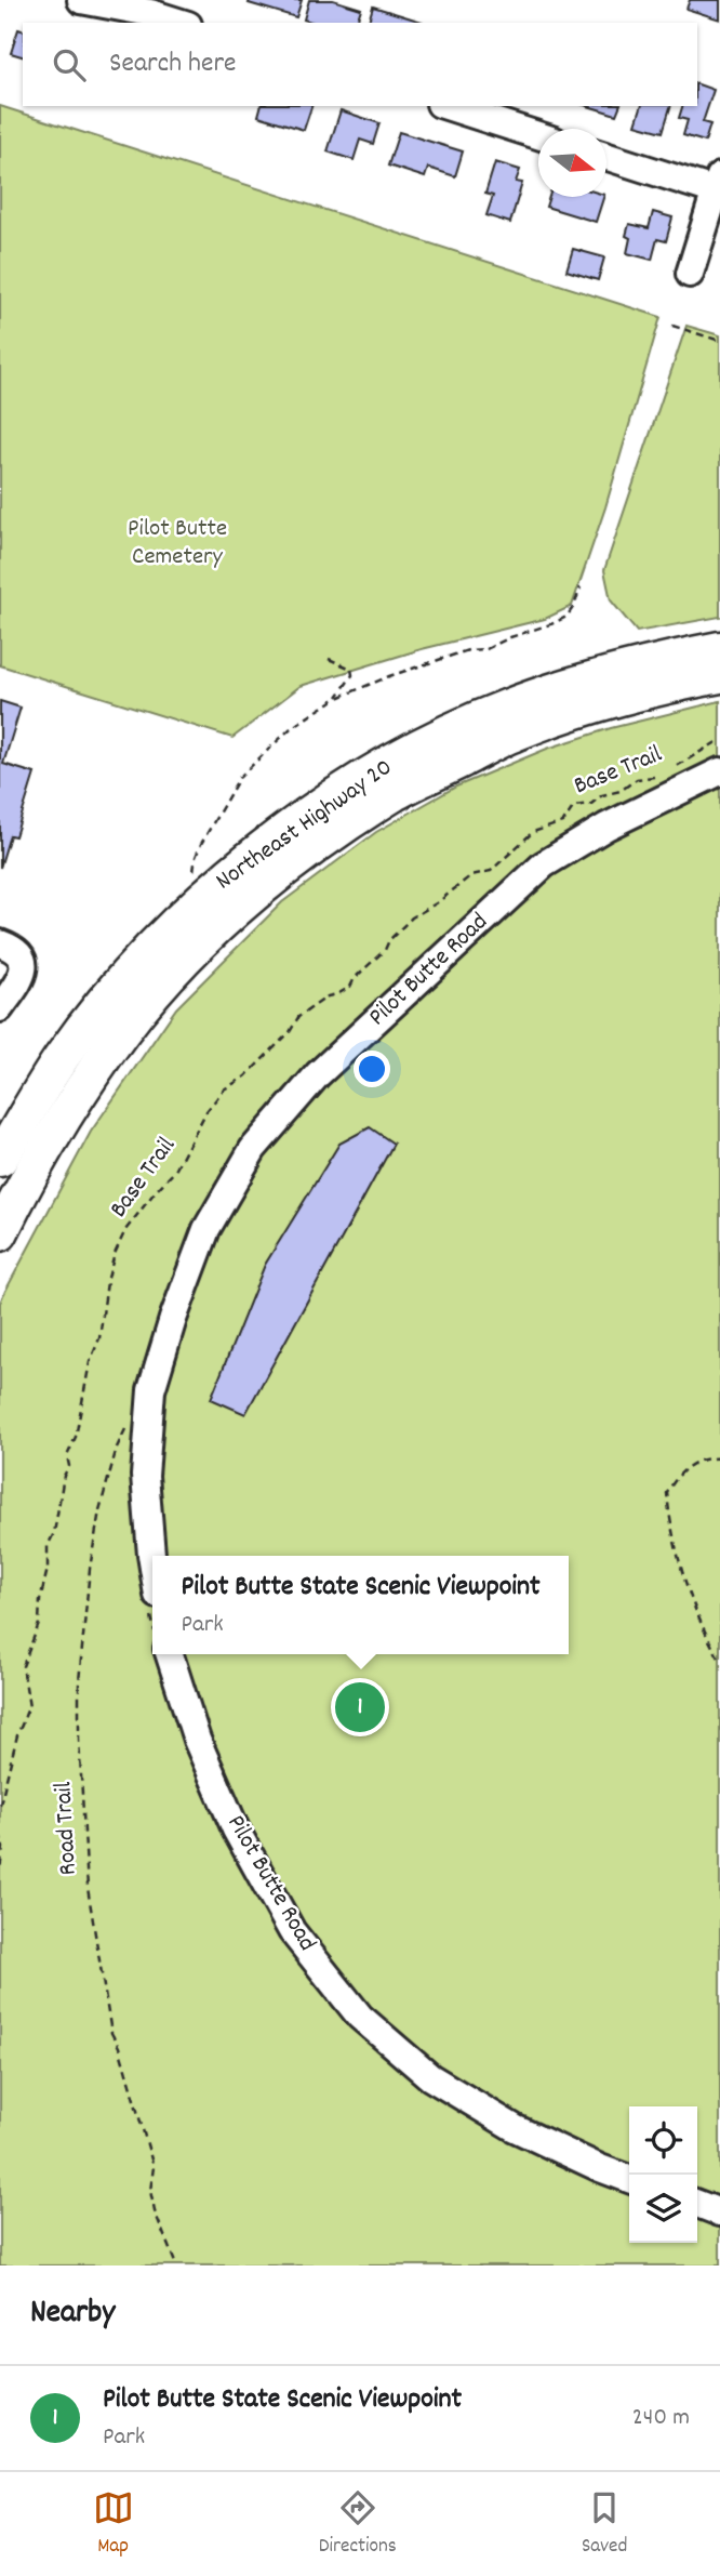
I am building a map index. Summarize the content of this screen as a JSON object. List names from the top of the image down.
{
  "streets": {
    "main road": ["Northeast Highway 20"],
    "street": ["Pilot Butte Road"],
    "path": ["Base Trail", "Road Trail"]
  },
  "parks": ["Pilot Butte Cemetery"],
  "north": "right",
  "page": {
    "search": "Search here",
    "popup": ["Pilot Butte State Scenic Viewpoint", "Park"],
    "pins": "1",
    "heading": "Nearby",
    "list": [
      {
        "mark": "1",
        "name": "Pilot Butte State Scenic Viewpoint",
        "note": "Park",
        "value": "240 m"
      }
    ],
    "nav": ["Map", "Directions", "Saved"]
  }
}
